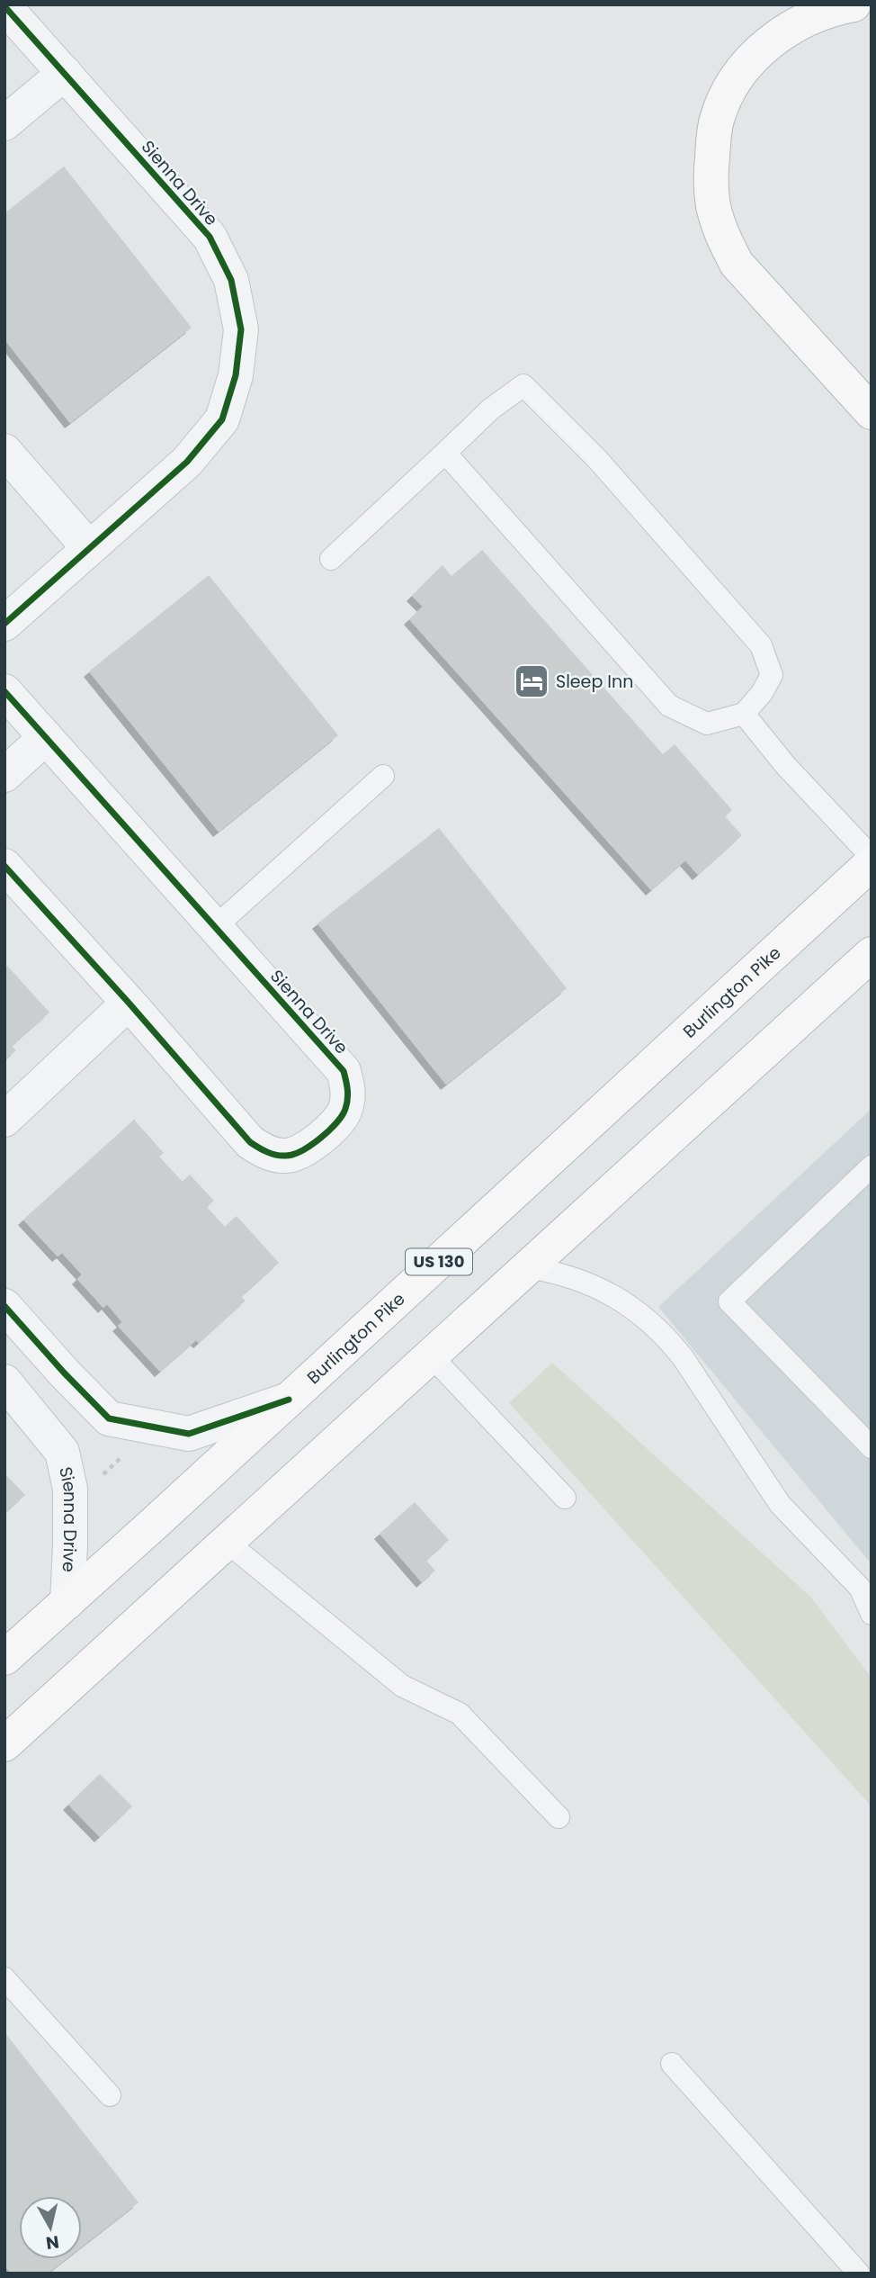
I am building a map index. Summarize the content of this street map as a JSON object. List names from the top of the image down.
{
  "streets": {
    "highway": ["Burlington Pike", "US 130"],
    "street": ["Sienna Drive"]
  },
  "crossings": [
    ["Sienna Drive", "Burlington Pike"]
  ],
  "places": {
    "hotel": ["Sleep Inn"]
  },
  "north": "bottom"
}
